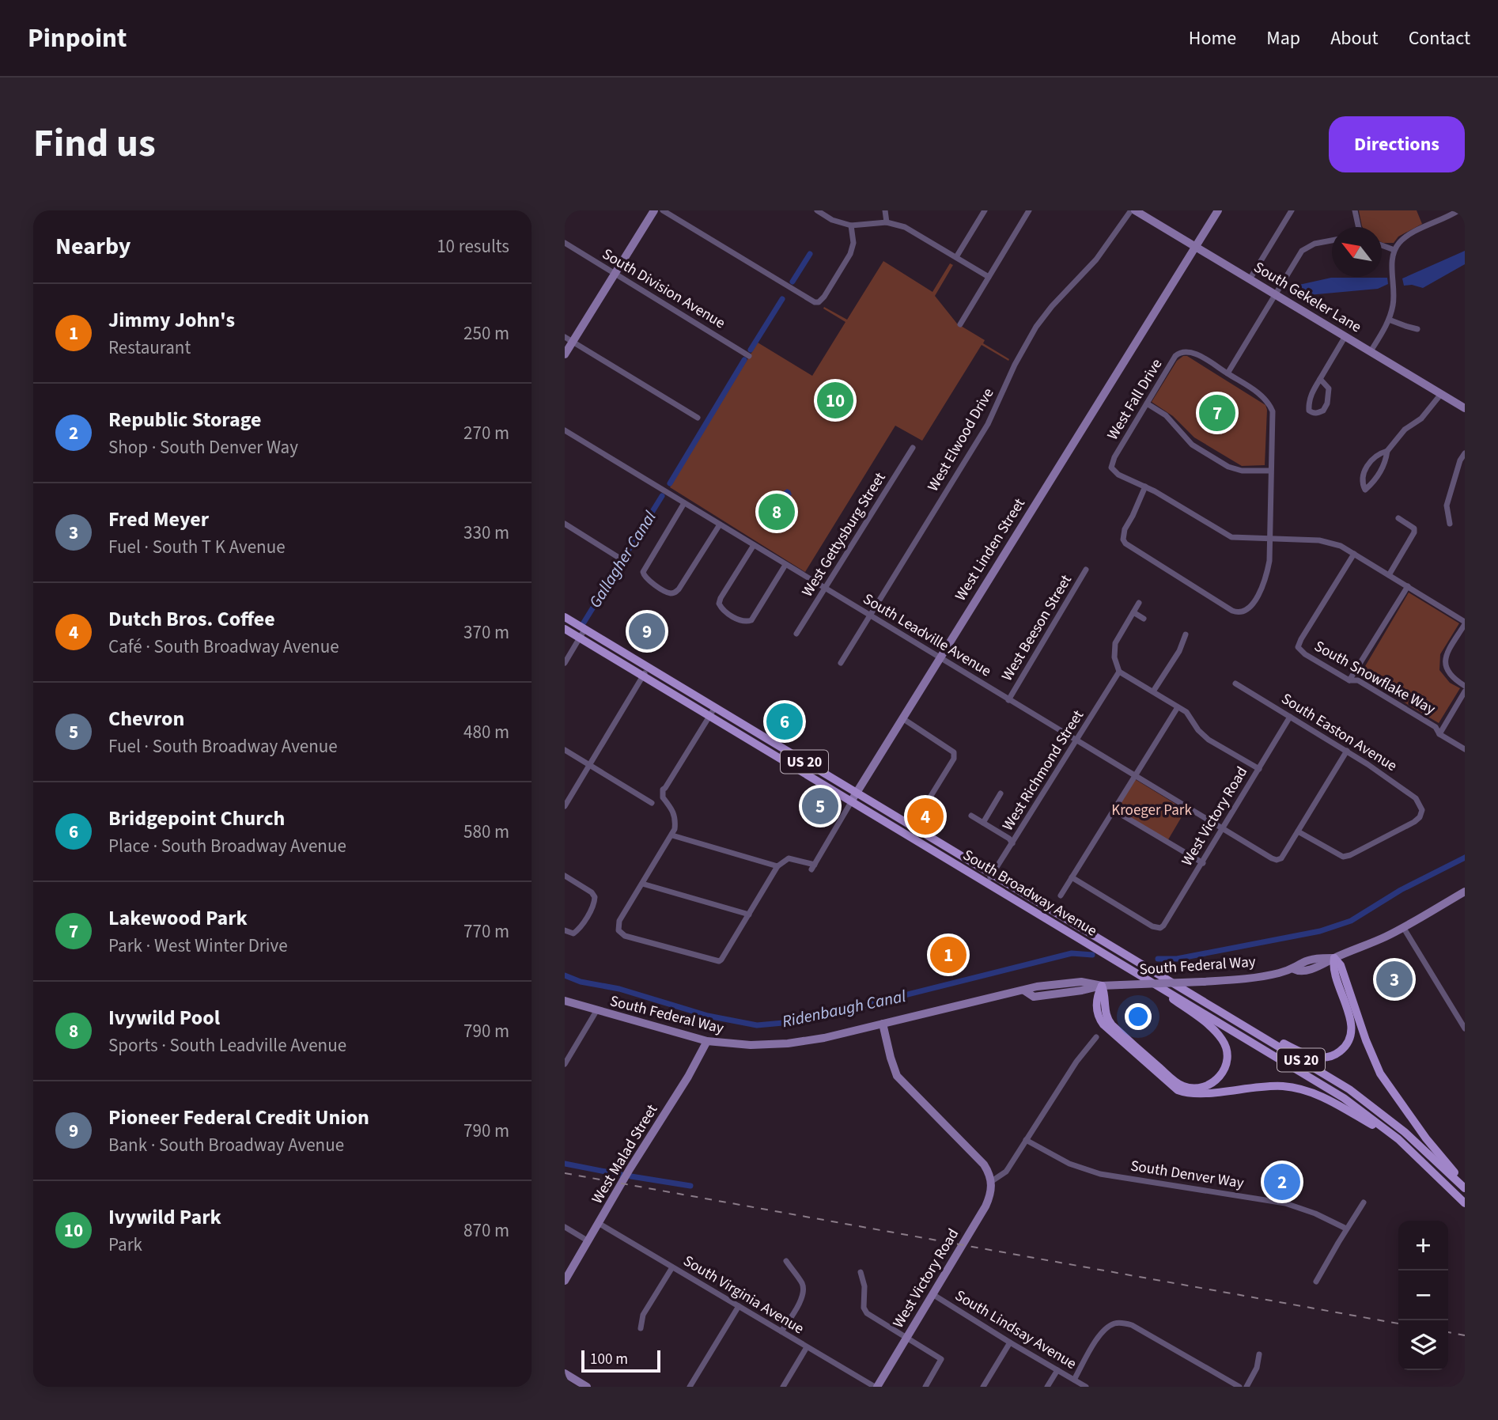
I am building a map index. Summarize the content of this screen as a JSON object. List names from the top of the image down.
{
  "streets": {
    "main road": ["US 20", "South Broadway Avenue"],
    "street": [
      "South Division Avenue",
      "South Gekeler Lane",
      "West Fall Drive",
      "West Elwood Drive",
      "West Gettysburg Street",
      "West Linden Street",
      "West Beeson Street",
      "South Leadville Avenue",
      "South Snowflake Way",
      "South Easton Avenue",
      "West Richmond Street",
      "West Victory Road",
      "South Federal Way",
      "West Malad Street",
      "South Denver Way",
      "South Virginia Avenue",
      "South Lindsay Avenue"
    ]
  },
  "crossings": [
    ["South Gekeler Lane", "West Elwood Drive"],
    ["South Gekeler Lane", "West Linden Street"],
    ["West Elwood Drive", "South Leadville Avenue"],
    ["West Gettysburg Street", "South Leadville Avenue"],
    ["West Linden Street", "South Leadville Avenue"],
    ["West Linden Street", "South Broadway Avenue"],
    ["West Beeson Street", "South Leadville Avenue"],
    ["South Leadville Avenue", "South Easton Avenue"],
    ["South Leadville Avenue", "West Richmond Street"],
    ["South Leadville Avenue", "West Victory Road"],
    ["South Easton Avenue", "West Victory Road"],
    ["West Richmond Street", "South Broadway Avenue"],
    ["West Victory Road", "South Virginia Avenue"],
    ["West Victory Road", "South Lindsay Avenue"],
    ["South Federal Way", "West Malad Street"],
    ["West Malad Street", "South Virginia Avenue"]
  ],
  "water": ["Gallagher Canal", "Ridenbaugh Canal"],
  "parks": ["Kroeger Park"],
  "scale_bar": "100 m",
  "north": "top left",
  "page": {
    "header": "Pinpoint",
    "nav": [
      "Home",
      "Map",
      "About",
      "Contact"
    ],
    "title": "Find us",
    "buttons": "Directions",
    "heading": ["Nearby", "10 results"],
    "list": [
      {
        "mark": "1",
        "name": "Jimmy John's",
        "note": "Restaurant",
        "value": "250 m"
      },
      {
        "mark": "2",
        "name": "Republic Storage",
        "note": "Shop · South Denver Way",
        "value": "270 m"
      },
      {
        "mark": "3",
        "name": "Fred Meyer",
        "note": "Fuel · South T K Avenue",
        "value": "330 m"
      },
      {
        "mark": "4",
        "name": "Dutch Bros. Coffee",
        "note": "Café · South Broadway Avenue",
        "value": "370 m"
      },
      {
        "mark": "5",
        "name": "Chevron",
        "note": "Fuel · South Broadway Avenue",
        "value": "480 m"
      },
      {
        "mark": "6",
        "name": "Bridgepoint Church",
        "note": "Place · South Broadway Avenue",
        "value": "580 m"
      },
      {
        "mark": "7",
        "name": "Lakewood Park",
        "note": "Park · West Winter Drive",
        "value": "770 m"
      },
      {
        "mark": "8",
        "name": "Ivywild Pool",
        "note": "Sports · South Leadville Avenue",
        "value": "790 m"
      },
      {
        "mark": "9",
        "name": "Pioneer Federal Credit Union",
        "note": "Bank · South Broadway Avenue",
        "value": "790 m"
      },
      {
        "mark": "10",
        "name": "Ivywild Park",
        "note": "Park",
        "value": "870 m"
      }
    ],
    "pins": [
      "10",
      "7",
      "8",
      "9",
      "6",
      "5",
      "4",
      "1",
      "3",
      "2"
    ],
    "map_buttons": ["+", "−"],
    "scale": "100 m"
  }
}
